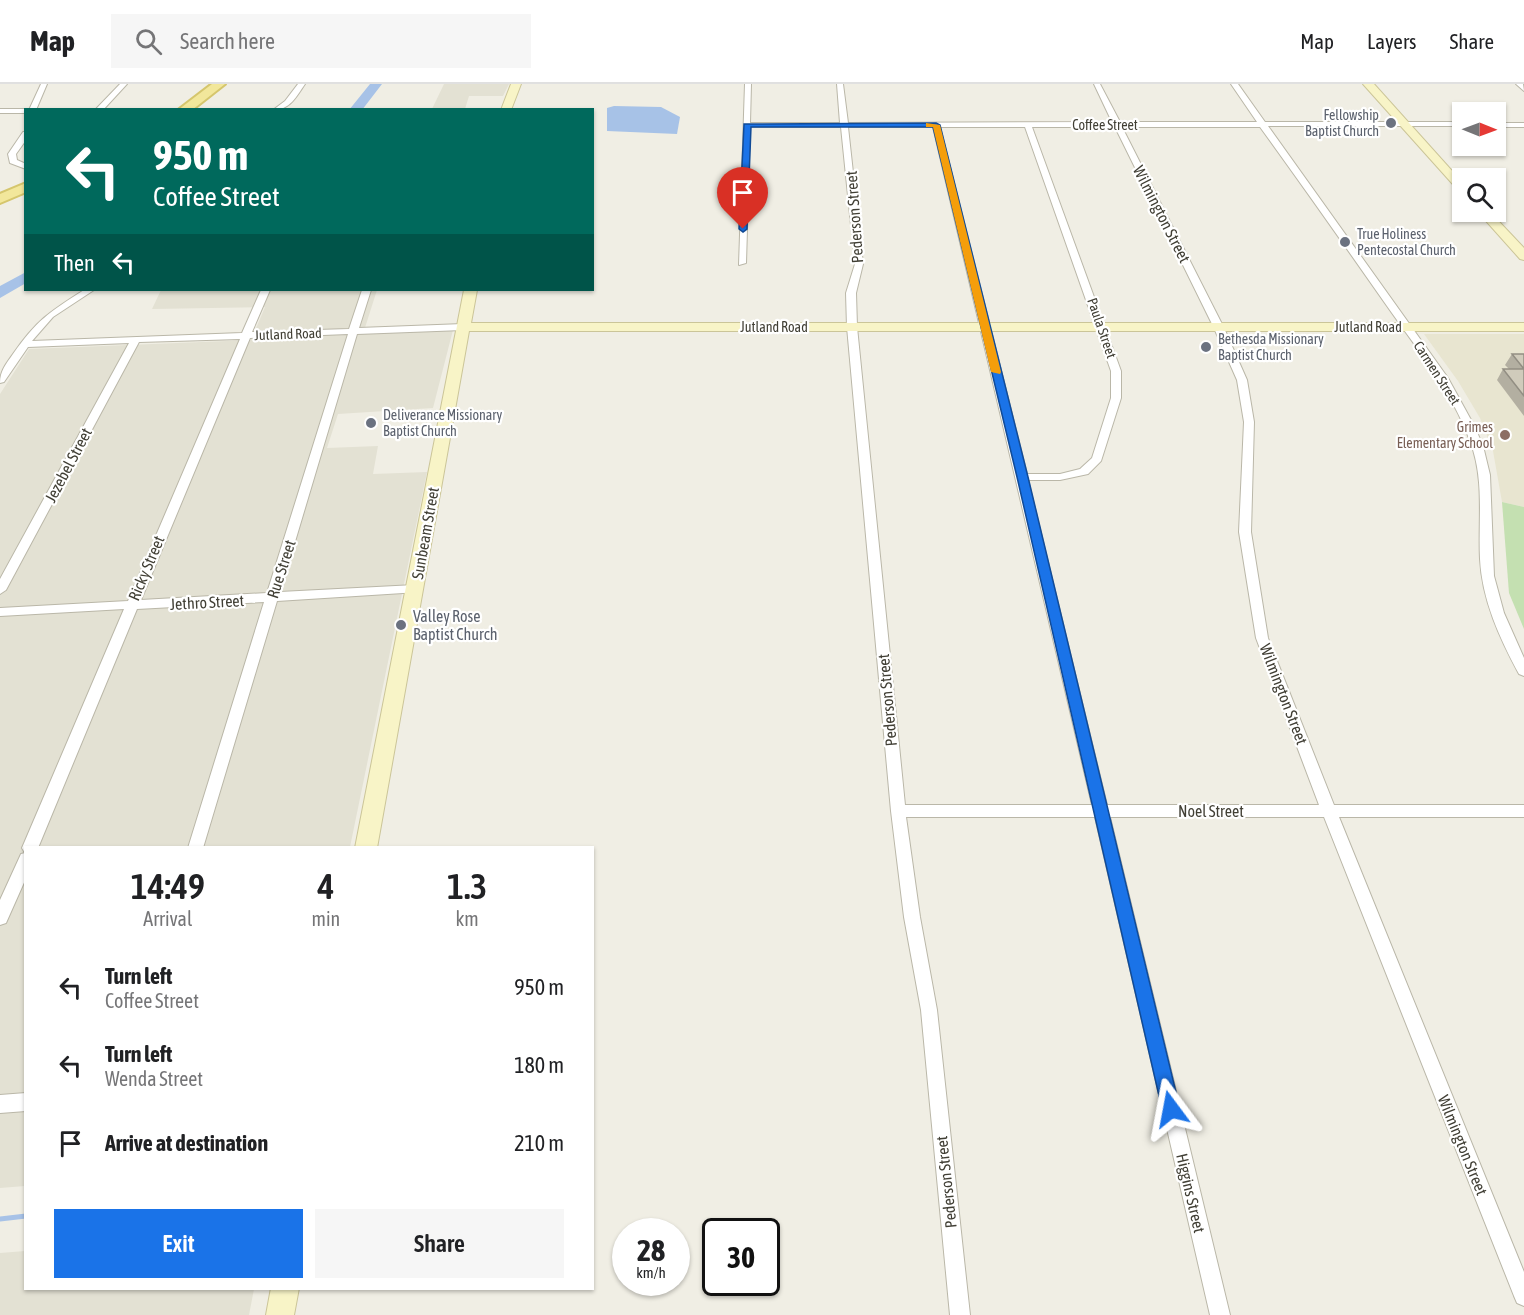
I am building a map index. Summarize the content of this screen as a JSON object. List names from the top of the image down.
{
  "streets": {
    "street": [
      "Coffee Street",
      "Wilmington Street",
      "Pederson Street",
      "Jutland Road",
      "Paula Street",
      "Carmen Street",
      "Jezebel Street",
      "Sunbeam Street",
      "Ricky Street",
      "Rue Street",
      "Jethro Street",
      "Noel Street",
      "Higgins Street"
    ]
  },
  "crossings": [
    ["Coffee Street", "Wilmington Street"],
    ["Coffee Street", "Pederson Street"],
    ["Coffee Street", "Paula Street"],
    ["Coffee Street", "Carmen Street"],
    ["Coffee Street", "Higgins Street"],
    ["Wilmington Street", "Jutland Road"],
    ["Wilmington Street", "Noel Street"],
    ["Pederson Street", "Jutland Road"],
    ["Pederson Street", "Noel Street"],
    ["Jutland Road", "Paula Street"],
    ["Jutland Road", "Carmen Street"],
    ["Jutland Road", "Jezebel Street"],
    ["Jutland Road", "Sunbeam Street"],
    ["Jutland Road", "Ricky Street"],
    ["Jutland Road", "Rue Street"],
    ["Jutland Road", "Higgins Street"],
    ["Paula Street", "Higgins Street"],
    ["Sunbeam Street", "Jethro Street"],
    ["Ricky Street", "Jethro Street"],
    ["Rue Street", "Jethro Street"],
    ["Noel Street", "Higgins Street"]
  ],
  "places": [
    "Fellowship Baptist Church",
    "True Holiness Pentecostal Church",
    "Bethesda Missionary Baptist Church",
    "Deliverance Missionary Baptist Church",
    "Grimes Elementary School",
    "Valley Rose Baptist Church"
  ],
  "north": "right",
  "page": {
    "header": "Map",
    "search": "Search here",
    "nav": ["Map", "Layers", "Share"],
    "turn": ["950 m", "Coffee Street"],
    "then": "Then",
    "eta": [
      "14:49",
      "Arrival",
      "4",
      "min",
      "1.3",
      "km"
    ],
    "list": [
      {
        "name": "Turn left",
        "note": "Coffee Street",
        "value": "950 m"
      },
      {
        "name": "Turn left",
        "note": "Wenda Street",
        "value": "180 m"
      },
      {
        "name": "Arrive at destination",
        "value": "210 m"
      }
    ],
    "buttons": ["Exit", "Share"],
    "speed": "28 km/h",
    "limit": "30"
  }
}
